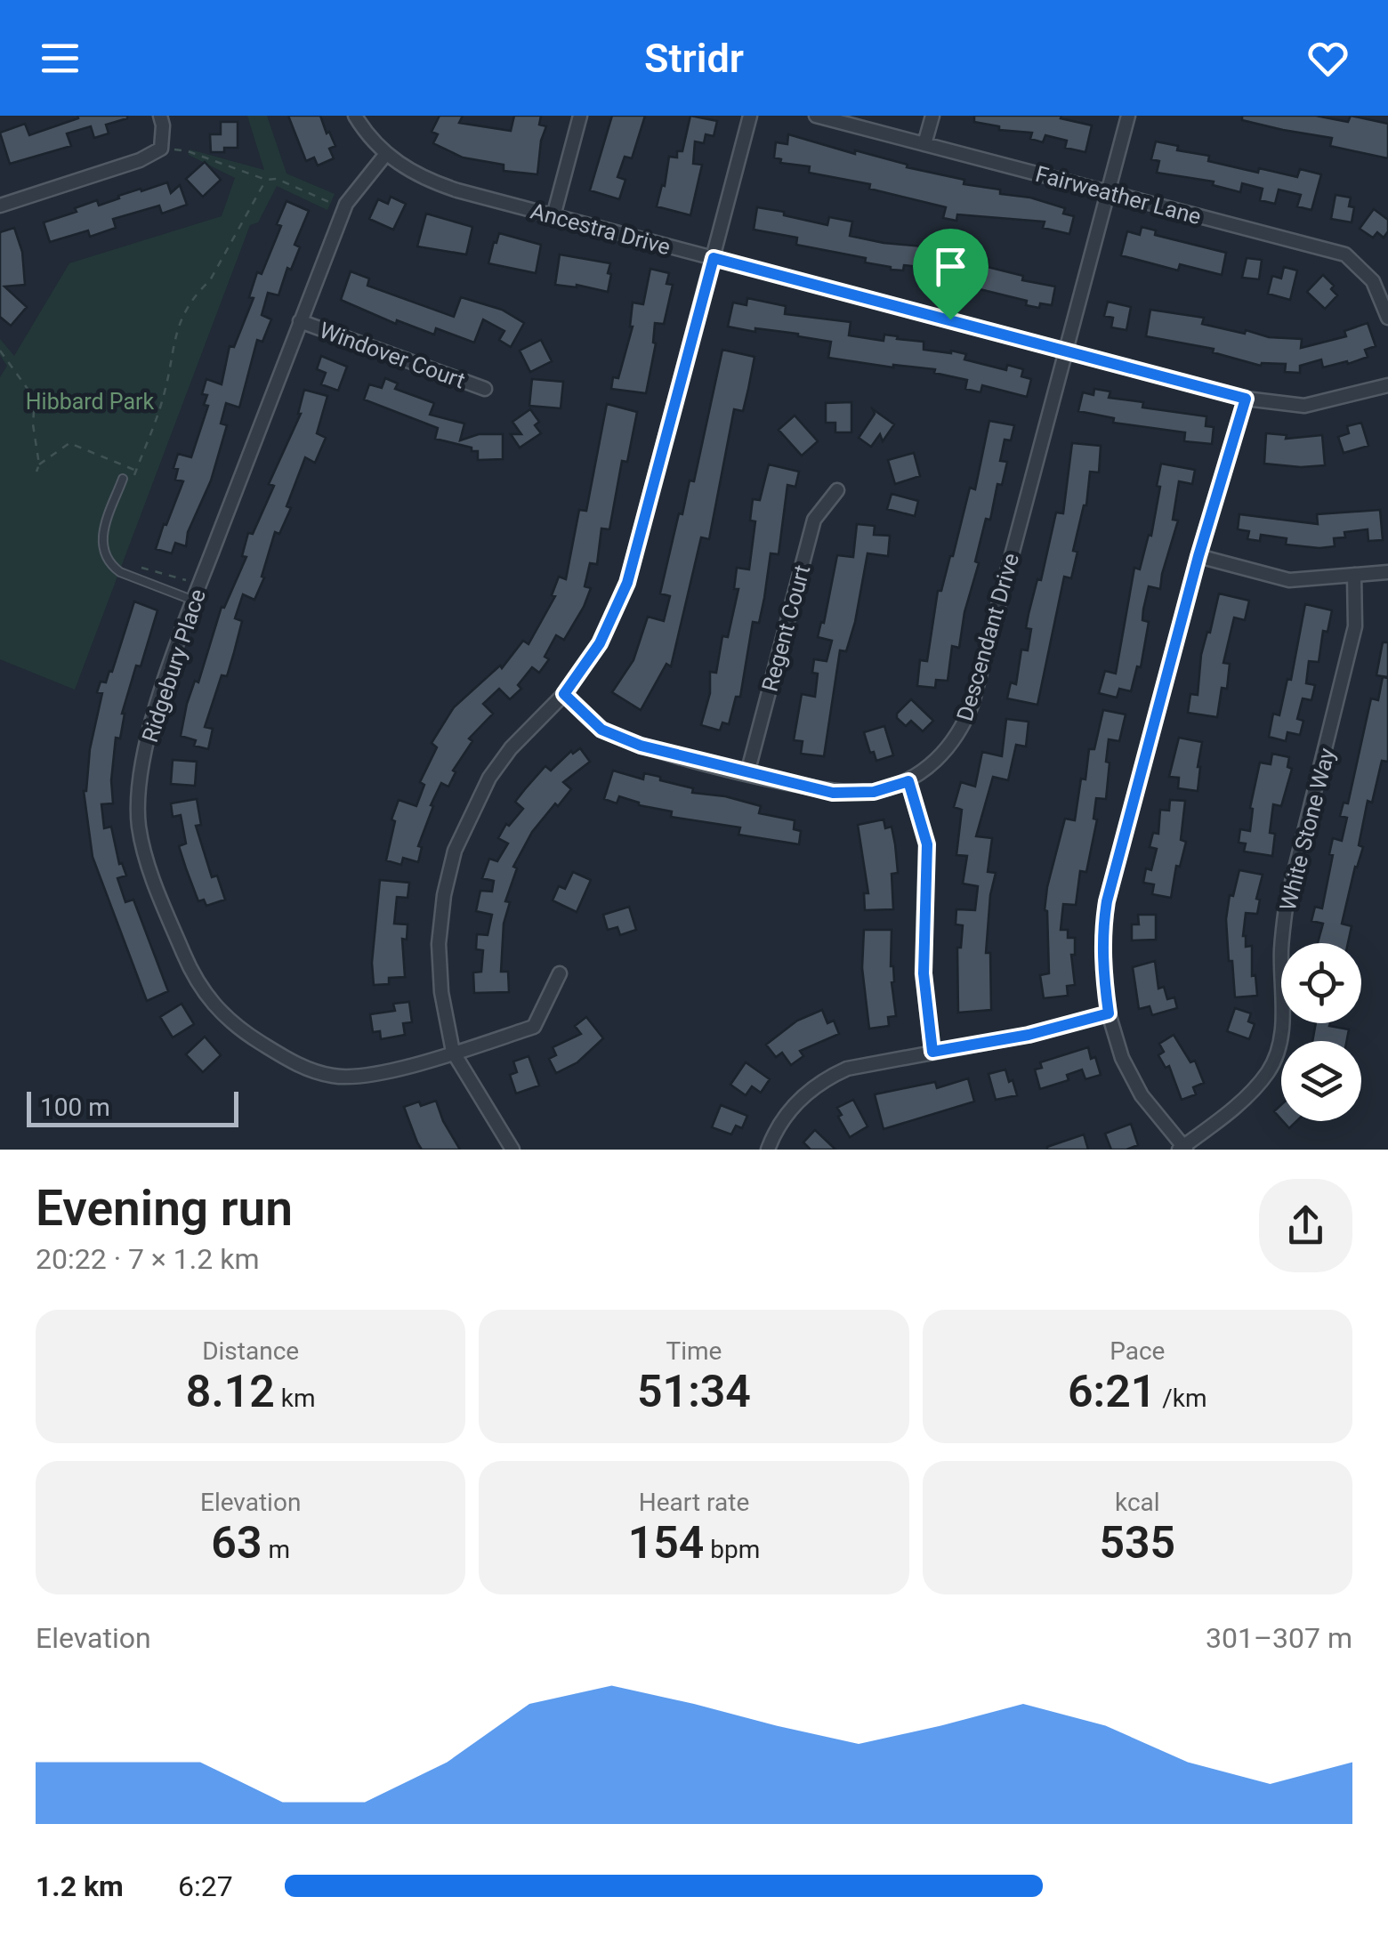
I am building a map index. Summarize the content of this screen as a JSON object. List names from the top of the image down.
{
  "streets": {
    "street": [
      "Fairweather Lane",
      "Ancestra Drive",
      "Windover Court",
      "Regent Court",
      "Descendant Drive",
      "Ridgebury Place",
      "White Stone Way"
    ]
  },
  "crossings": [
    ["Fairweather Lane", "Descendant Drive"],
    ["Ancestra Drive", "Descendant Drive"],
    ["Ancestra Drive", "Ridgebury Place"],
    ["Windover Court", "Ridgebury Place"],
    ["Regent Court", "Descendant Drive"]
  ],
  "parks": ["Hibbard Park"],
  "scale_bar": "100 m",
  "page": {
    "header": "Stridr",
    "scale": "100 m",
    "heading": ["Evening run", "20:22 · 7 × 1.2 km"],
    "stats": [
      ["Distance", "8.12 km"],
      ["Time", "51:34"],
      ["Pace", "6:21 /km"],
      ["Elevation", "63 m"],
      ["Heart rate", "154 bpm"],
      ["kcal", "535"]
    ],
    "chart": ["Elevation", "301–307 m"],
    "list": [
      {
        "name": "1.2 km",
        "note": "6:27"
      }
    ]
  }
}
